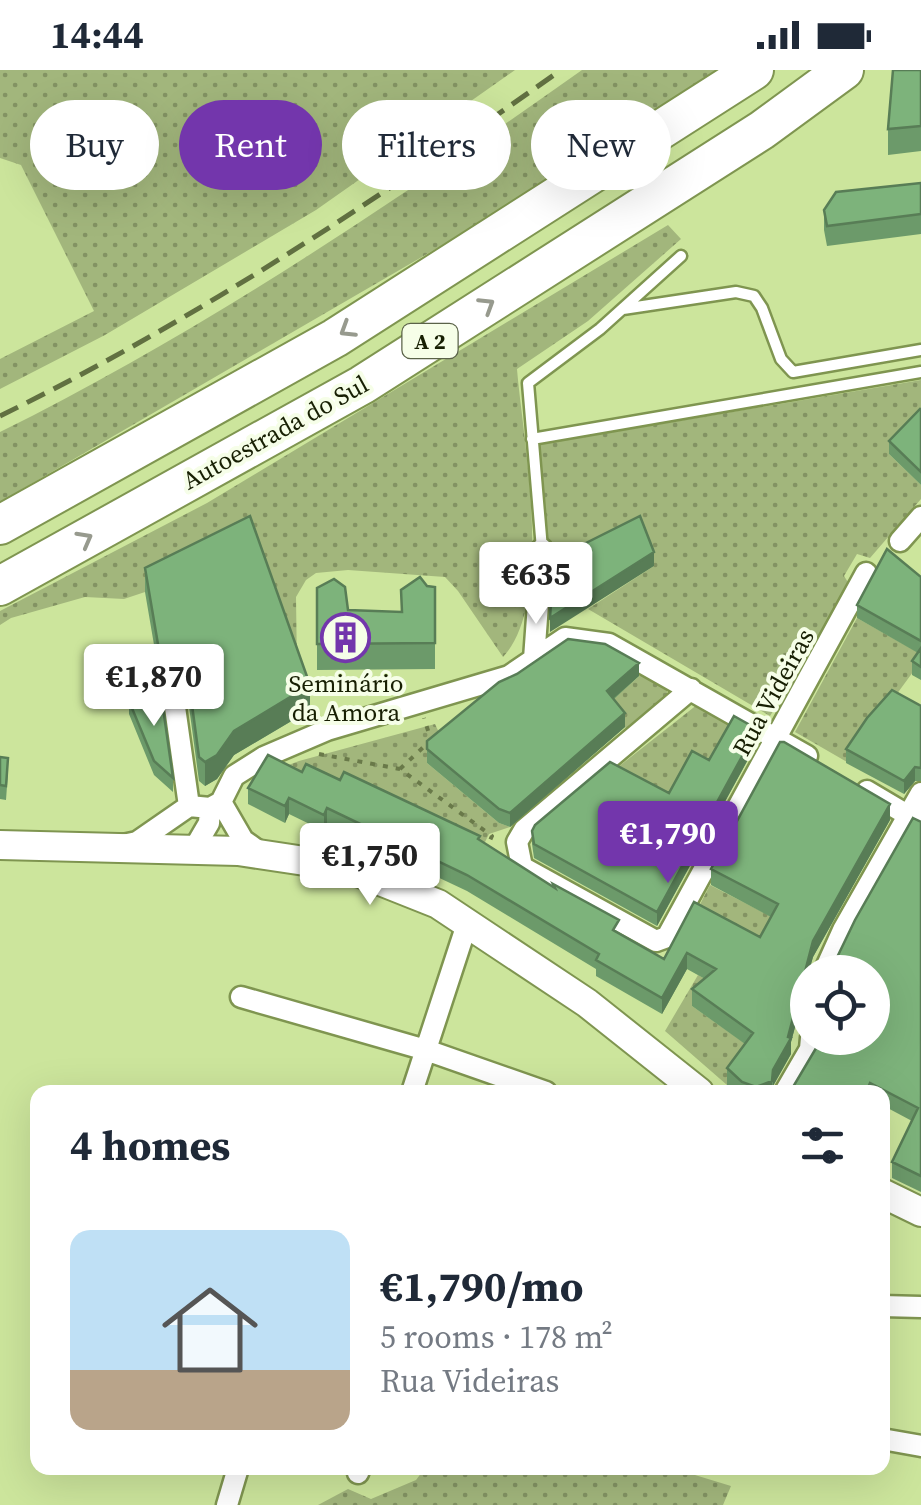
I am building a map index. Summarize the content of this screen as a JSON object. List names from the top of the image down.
{
  "streets": {
    "highway": ["A 2", "Autoestrada do Sul"],
    "street": ["Rua Videiras"]
  },
  "places": {
    "building": ["Seminário da Amora"]
  },
  "page": {
    "status": "14:44",
    "chip": [
      "Buy",
      "Rent",
      "Filters",
      "New"
    ],
    "price": [
      "€635",
      "€1,870",
      "€1,790",
      "€1,750"
    ],
    "heading": "4 homes",
    "list": [
      {
        "name": "€1,790/mo",
        "note": "5 rooms · 178 m² · Rua Videiras"
      }
    ]
  }
}
